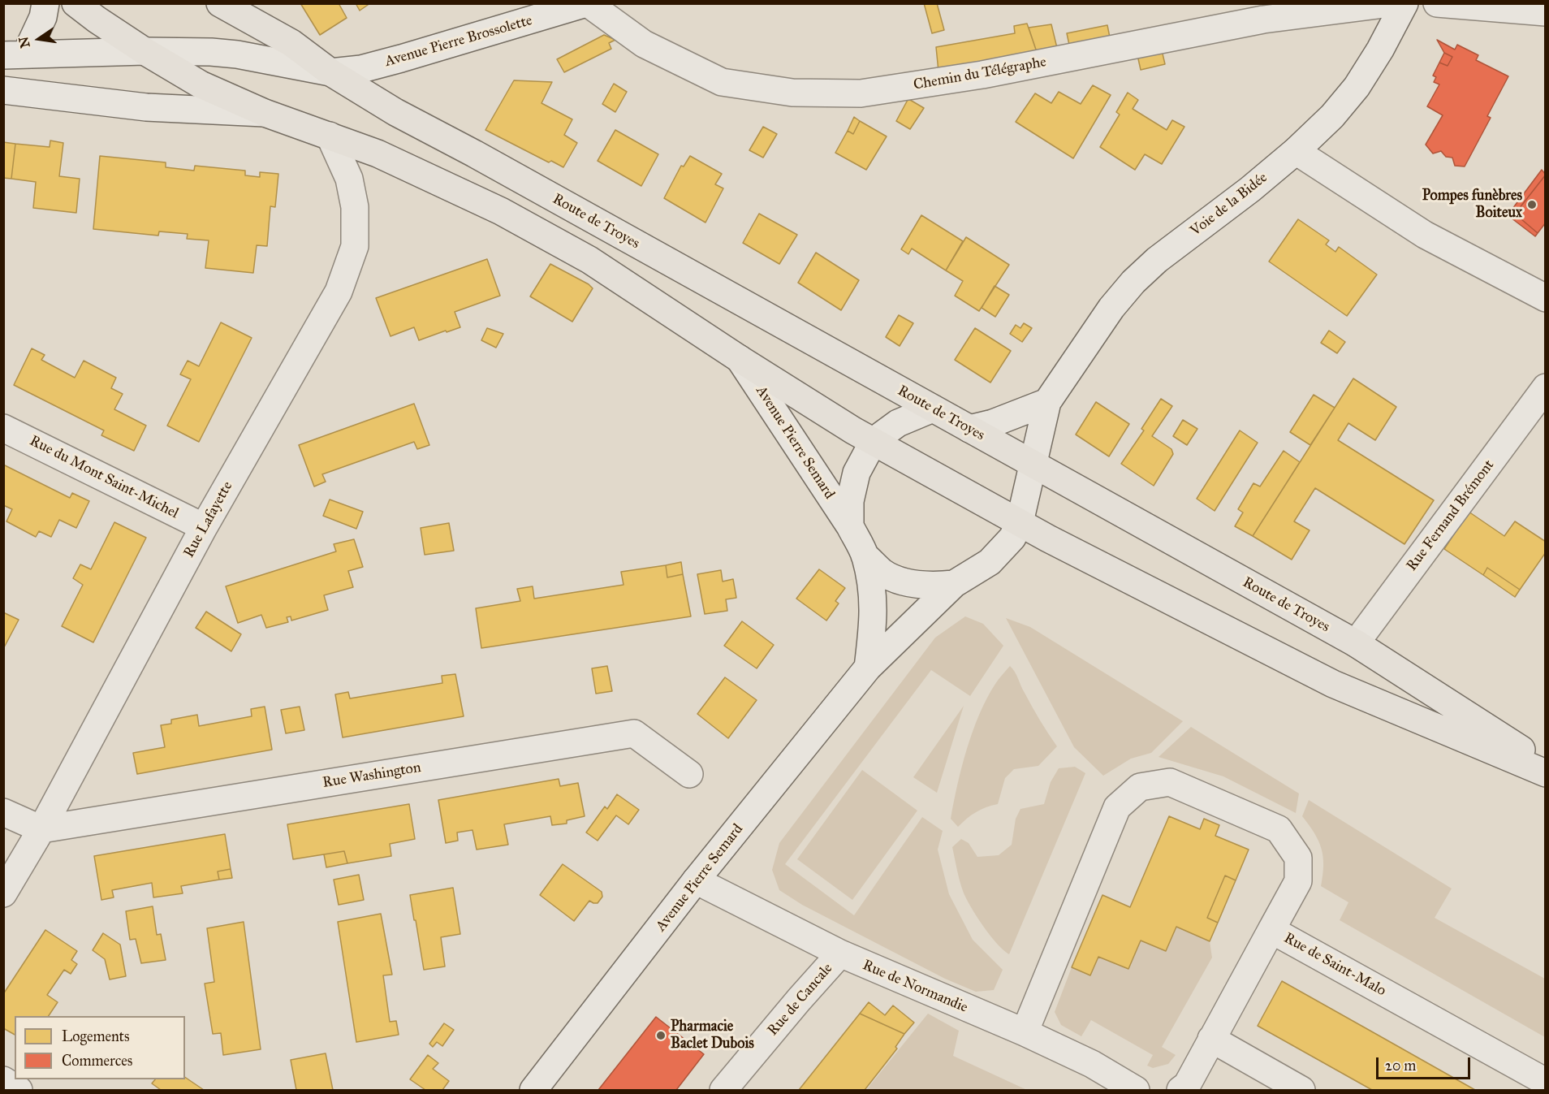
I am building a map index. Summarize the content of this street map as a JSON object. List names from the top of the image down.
{
  "streets": {
    "main road": ["Route de Troyes"],
    "street": [
      "Avenue Pierre Brossolette",
      "Chemin du Télégraphe",
      "Voie de la Bidée",
      "Avenue Pierre Semard",
      "Rue du Mont Saint-Michel",
      "Rue Fernand Brémont",
      "Rue Lafayette",
      "Rue Washington",
      "Rue de Saint-Malo",
      "Rue de Normandie",
      "Rue de Cancale"
    ]
  },
  "crossings": [
    ["Avenue Pierre Brossolette", "Chemin du Télégraphe"],
    ["Avenue Pierre Brossolette", "Route de Troyes"],
    ["Voie de la Bidée", "Route de Troyes"],
    ["Voie de la Bidée", "Avenue Pierre Semard"],
    ["Route de Troyes", "Avenue Pierre Semard"],
    ["Route de Troyes", "Rue Fernand Brémont"],
    ["Avenue Pierre Semard", "Rue de Normandie"],
    ["Rue du Mont Saint-Michel", "Rue Lafayette"],
    ["Rue Lafayette", "Rue Washington"],
    ["Rue de Normandie", "Rue de Cancale"]
  ],
  "places": ["Pompes funèbres Boiteux", "Pharmacie Baclet Dubois"],
  "legend": ["Logements", "Commerces"],
  "scale_bar": "20 m",
  "north": "left"
}
